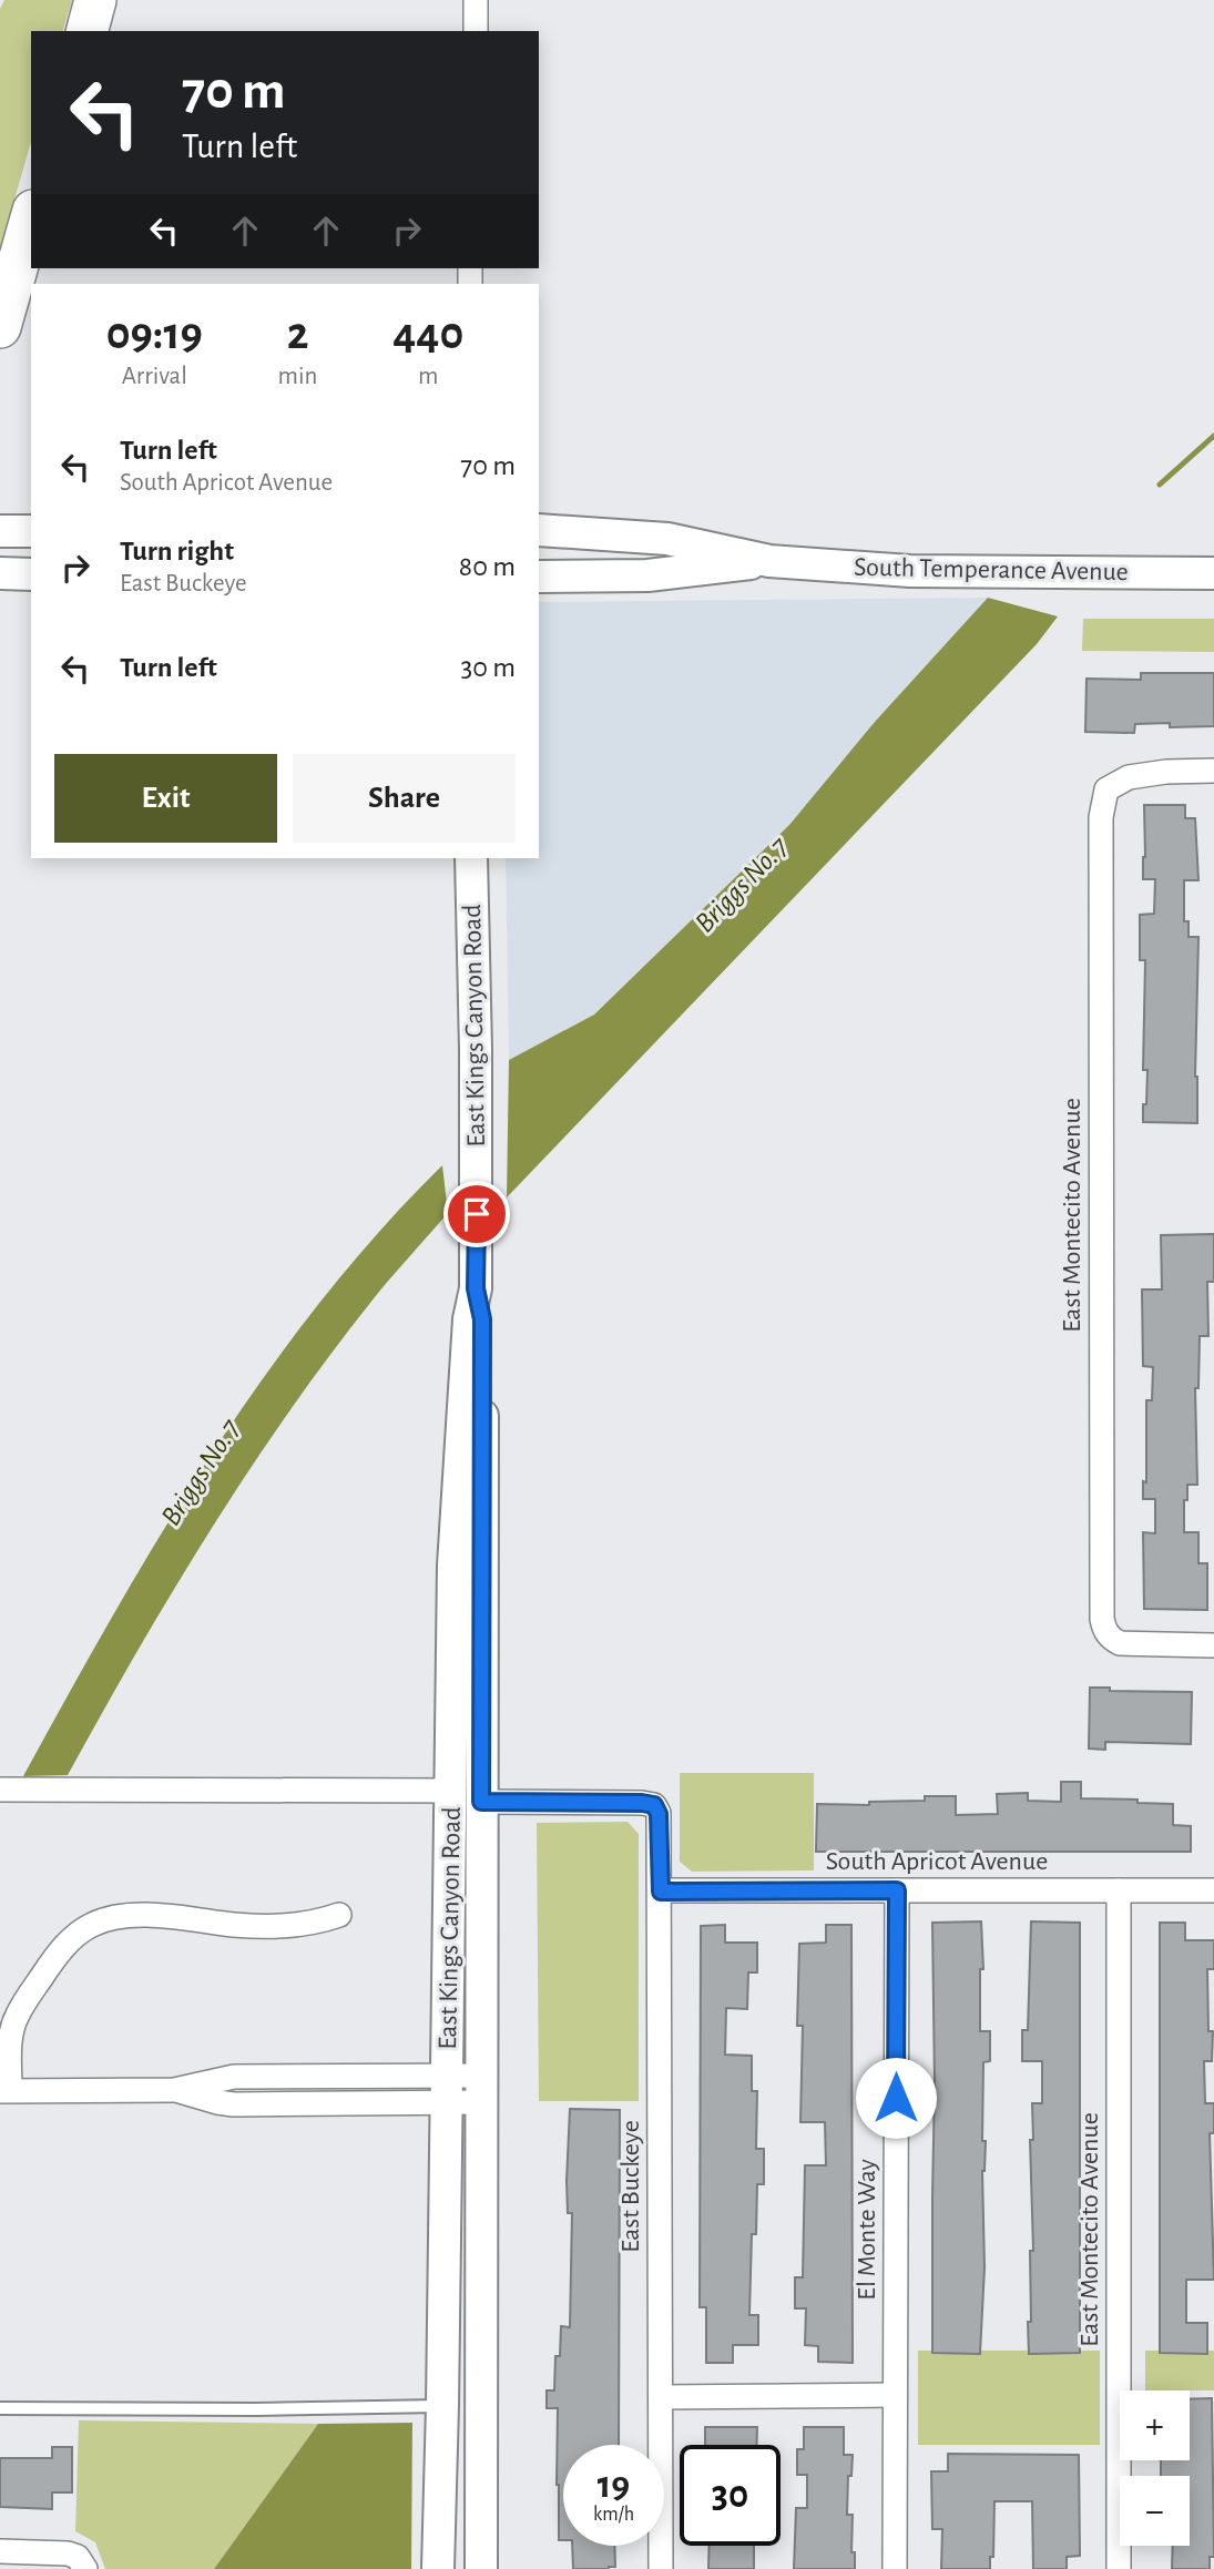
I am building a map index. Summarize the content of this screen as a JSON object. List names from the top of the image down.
{
  "streets": {
    "main road": ["South Temperance Avenue", "East Kings Canyon Road"],
    "street": [
      "East Montecito Avenue",
      "South Apricot Avenue",
      "East Buckeye",
      "El Monte Way"
    ]
  },
  "crossings": [
    ["East Kings Canyon Road", "East Buckeye"],
    ["East Montecito Avenue", "South Apricot Avenue"],
    ["South Apricot Avenue", "East Buckeye"],
    ["South Apricot Avenue", "El Monte Way"]
  ],
  "water": ["Briggs No. 7"],
  "page": {
    "turn": ["70 m", "Turn left"],
    "eta": [
      "09:19",
      "Arrival",
      "2",
      "min",
      "440",
      "m"
    ],
    "list": [
      {
        "name": "Turn left",
        "note": "South Apricot Avenue",
        "value": "70 m"
      },
      {
        "name": "Turn right",
        "note": "East Buckeye",
        "value": "80 m"
      },
      {
        "name": "Turn left",
        "value": "30 m"
      }
    ],
    "buttons": ["Exit", "Share"],
    "map_buttons": ["+", "−"],
    "speed": "19 km/h",
    "limit": "30"
  }
}
